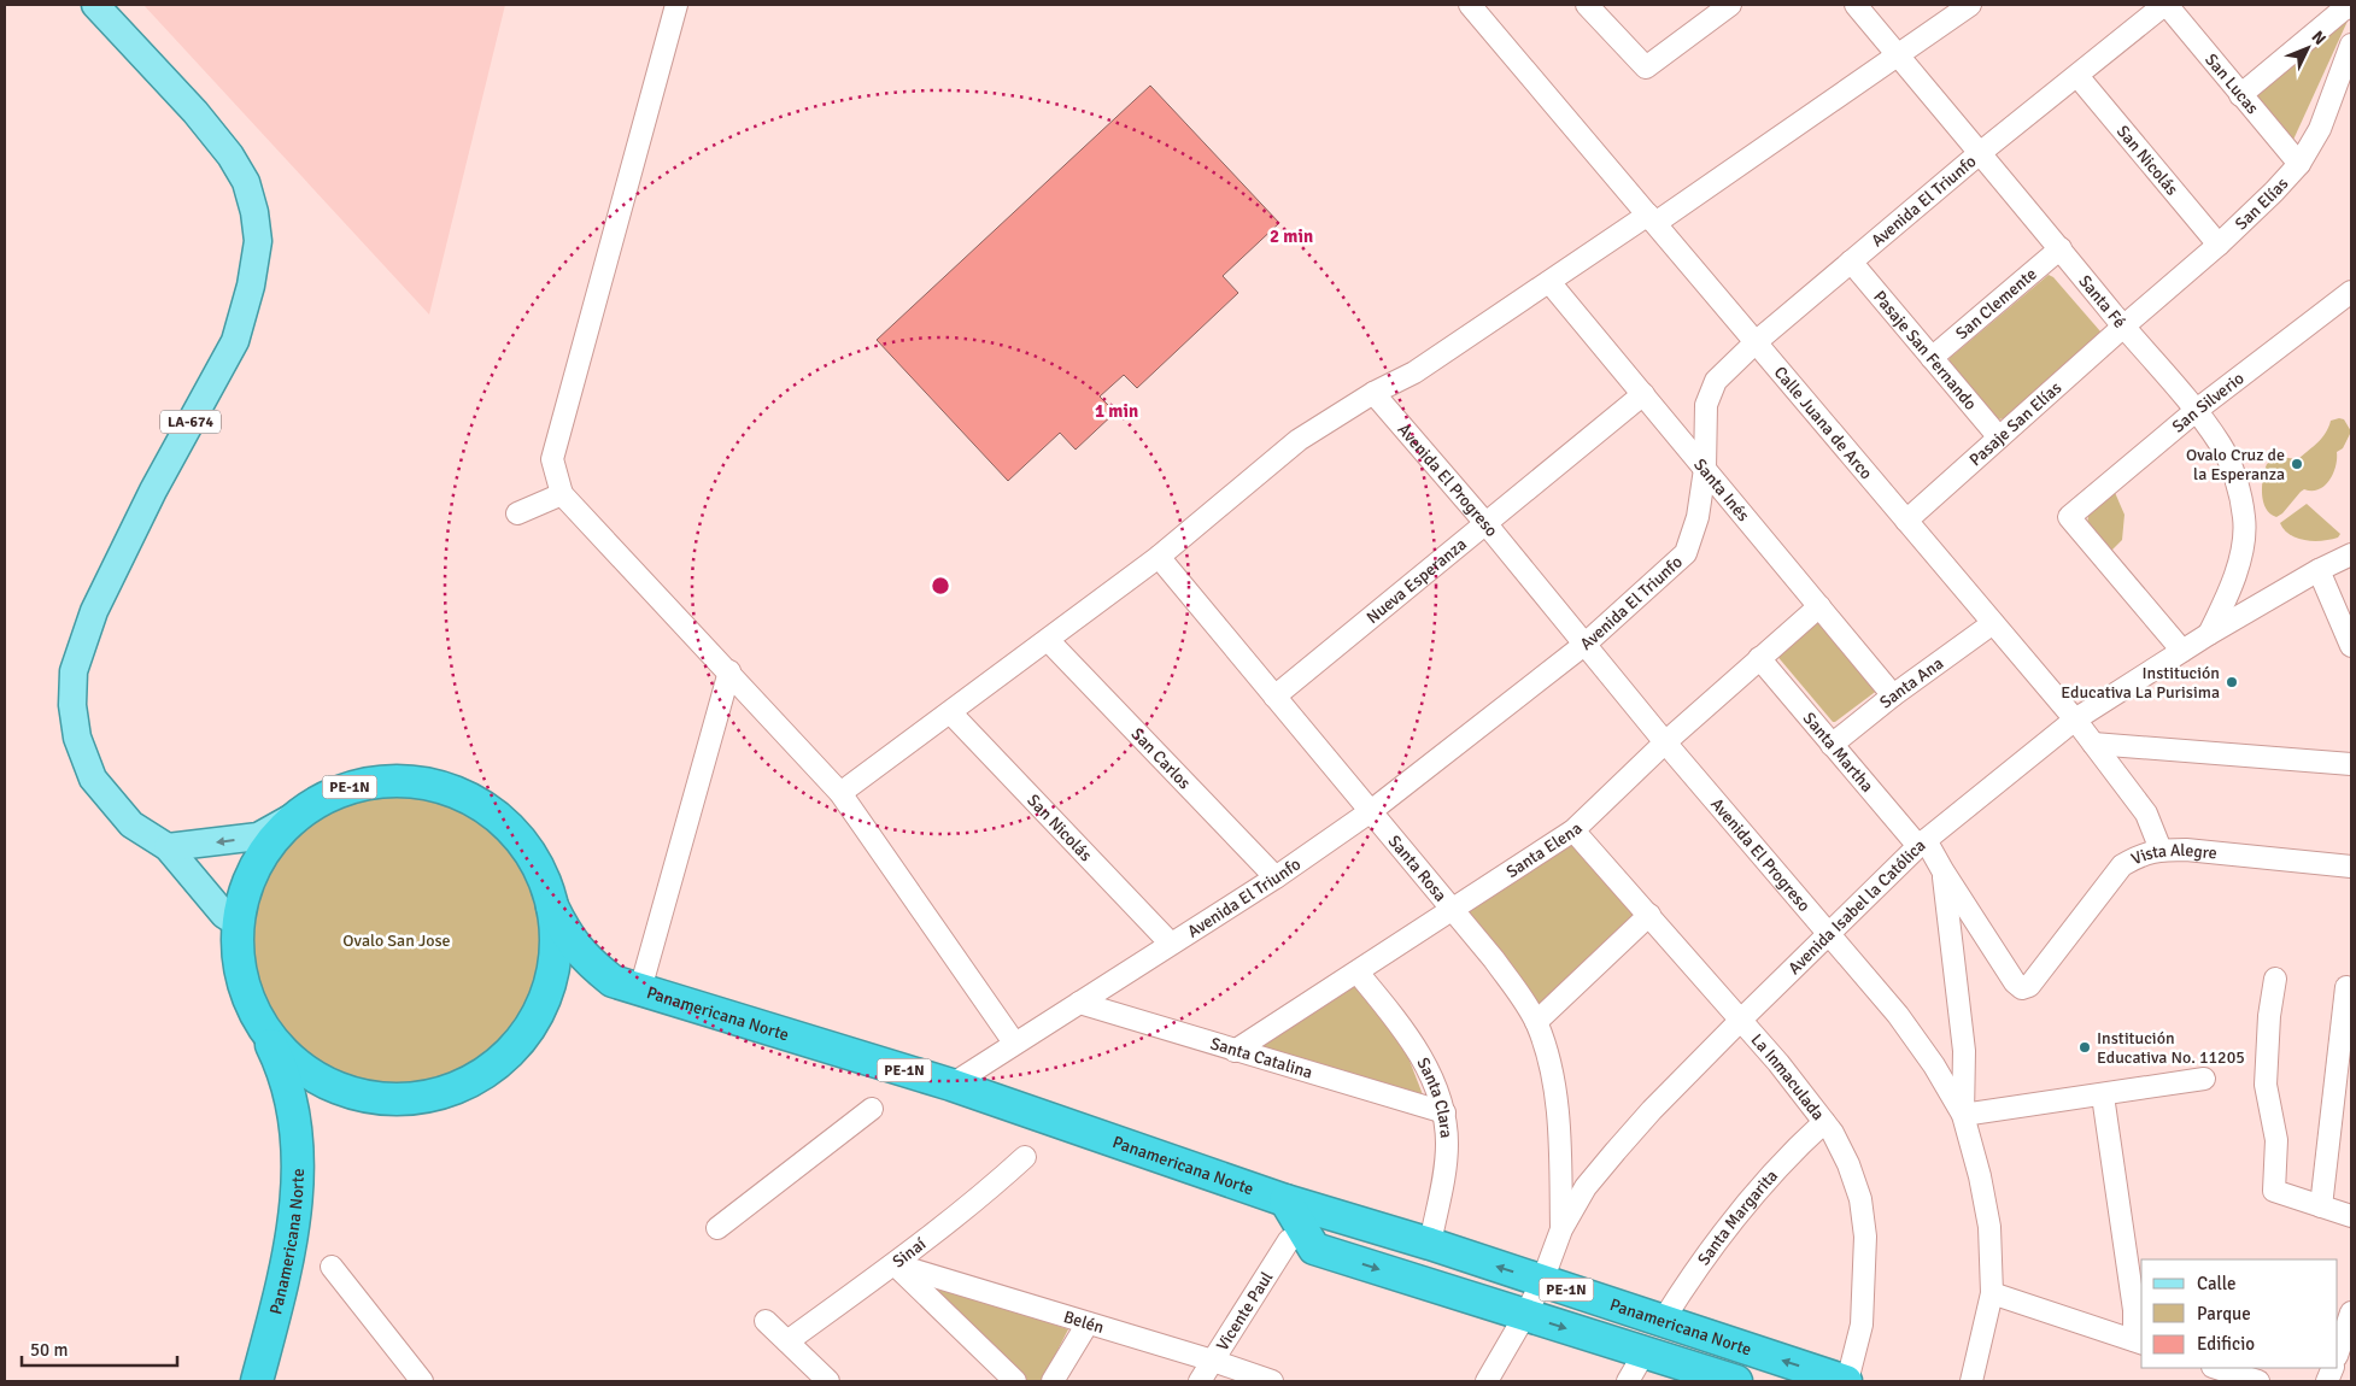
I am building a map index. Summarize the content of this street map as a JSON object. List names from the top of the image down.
{
  "streets": {
    "highway": ["PE-1N", "Panamericana Norte"],
    "main road": ["LA-674"],
    "street": [
      "San Lucas",
      "San Nicolás",
      "Avenida El Triunfo",
      "San Elías",
      "Santa Fé",
      "San Clemente",
      "Pasaje San Fernando",
      "San Silverio",
      "Calle Juana de Arco",
      "Pasaje San Elías",
      "Avenida El Progreso",
      "Santa Inés",
      "Nueva Esperanza",
      "Santa Ana",
      "Santa Martha",
      "San Carlos",
      "Santa Elena",
      "Vista Alegre",
      "Santa Rosa",
      "Avenida Isabel la Católica",
      "Santa Catalina",
      "La Inmaculada",
      "Santa Clara",
      "Santa Margarita",
      "Sinaí",
      "Vicente Paul",
      "Belén"
    ]
  },
  "crossings": [
    ["San Lucas", "Avenida El Triunfo"],
    ["San Lucas", "San Elías"],
    ["San Nicolás", "Avenida El Triunfo"],
    ["San Nicolás", "San Elías"],
    ["Avenida El Triunfo", "Santa Fé"],
    ["Avenida El Triunfo", "Pasaje San Fernando"],
    ["Avenida El Triunfo", "Calle Juana de Arco"],
    ["Avenida El Triunfo", "Avenida El Progreso"],
    ["Avenida El Triunfo", "Santa Inés"],
    ["Avenida El Triunfo", "San Carlos"],
    ["Avenida El Triunfo", "Santa Rosa"],
    ["Avenida El Triunfo", "Panamericana Norte"],
    ["Avenida El Triunfo", "Santa Catalina"],
    ["San Elías", "Santa Fé"],
    ["San Elías", "Pasaje San Elías"],
    ["Santa Fé", "San Clemente"],
    ["Santa Fé", "San Silverio"],
    ["Santa Fé", "Pasaje San Elías"],
    ["Santa Fé", "Avenida Isabel la Católica"],
    ["San Clemente", "Pasaje San Fernando"],
    ["Pasaje San Fernando", "Pasaje San Elías"],
    ["San Silverio", "Avenida Isabel la Católica"],
    ["LA-674", "PE-1N"],
    ["Calle Juana de Arco", "Pasaje San Elías"],
    ["Calle Juana de Arco", "Santa Ana"],
    ["Calle Juana de Arco", "Vista Alegre"],
    ["Calle Juana de Arco", "Avenida Isabel la Católica"],
    ["Avenida El Progreso", "Nueva Esperanza"],
    ["Avenida El Progreso", "Santa Elena"],
    ["Avenida El Progreso", "Avenida Isabel la Católica"],
    ["Santa Inés", "Nueva Esperanza"],
    ["Santa Inés", "Santa Ana"],
    ["Santa Inés", "Santa Elena"],
    ["Nueva Esperanza", "Santa Rosa"],
    ["Santa Ana", "Santa Martha"],
    ["Santa Martha", "Santa Elena"],
    ["Santa Martha", "Vista Alegre"],
    ["Santa Martha", "Avenida Isabel la Católica"],
    ["PE-1N", "Panamericana Norte"],
    ["Santa Elena", "Santa Rosa"],
    ["Santa Elena", "Santa Catalina"],
    ["Santa Elena", "La Inmaculada"],
    ["Santa Elena", "Santa Clara"],
    ["Santa Rosa", "Avenida Isabel la Católica"],
    ["Avenida Isabel la Católica", "Panamericana Norte"],
    ["Avenida Isabel la Católica", "La Inmaculada"],
    ["Panamericana Norte", "La Inmaculada"],
    ["Panamericana Norte", "Santa Clara"],
    ["Panamericana Norte", "Santa Margarita"],
    ["Panamericana Norte", "Vicente Paul"],
    ["Santa Catalina", "Santa Clara"],
    ["La Inmaculada", "Santa Margarita"],
    ["Sinaí", "Belén"],
    ["Vicente Paul", "Belén"]
  ],
  "parks": ["Ovalo San Jose"],
  "places": ["Ovalo Cruz de la Esperanza", "Institución Educativa La Purisima", "Institución Educativa No. 11205"],
  "legend": ["Calle", "Parque", "Edificio"],
  "scale_bar": "50 m",
  "north": "top right",
  "rings": ["2 min", "1 min"]
}
